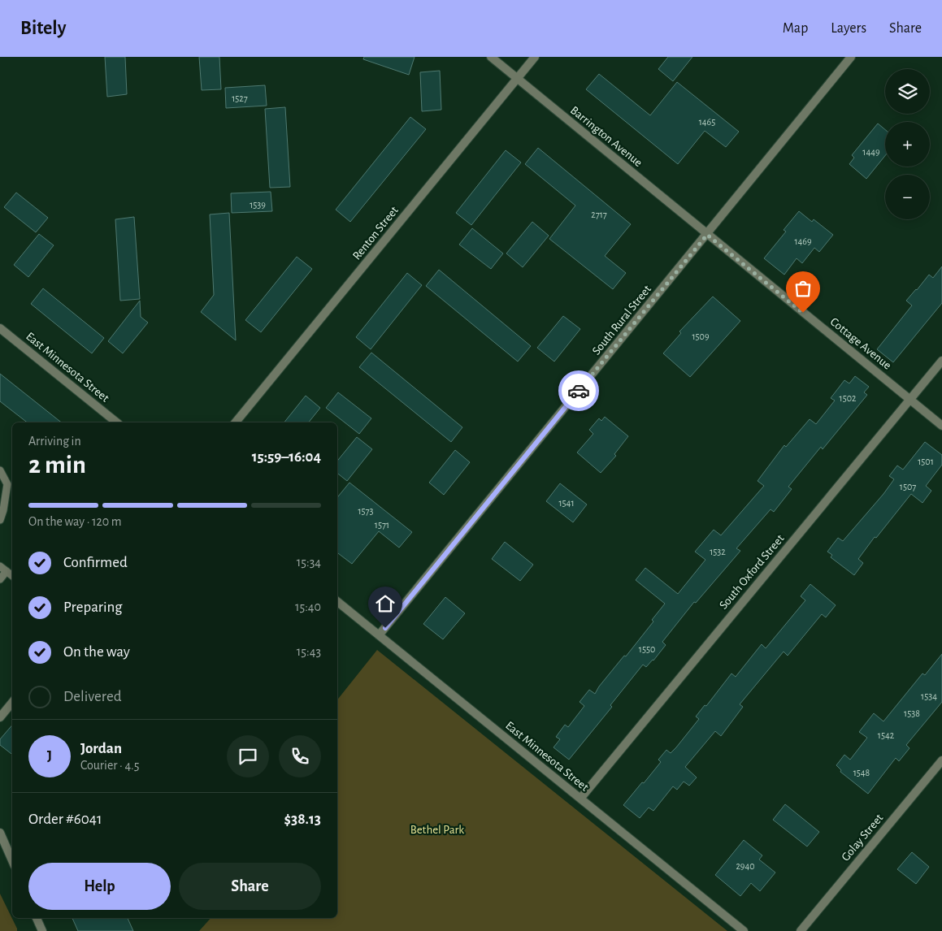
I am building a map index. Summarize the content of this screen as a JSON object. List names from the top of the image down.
{
  "streets": {
    "street": [
      "Barrington Avenue",
      "Renton Street",
      "South Rural Street",
      "Cottage Avenue",
      "East Minnesota Street",
      "South Oxford Street",
      "Golay Street"
    ]
  },
  "crossings": [
    ["Barrington Avenue", "Renton Street"],
    ["Barrington Avenue", "South Rural Street"],
    ["Barrington Avenue", "Cottage Avenue"],
    ["South Rural Street", "Cottage Avenue"],
    ["South Rural Street", "East Minnesota Street"],
    ["Cottage Avenue", "South Oxford Street"],
    ["East Minnesota Street", "South Oxford Street"]
  ],
  "parks": ["Bethel Park"],
  "house_numbers": [
    "1527",
    "1465",
    "1449",
    "1539",
    "2717",
    "1469",
    "1509",
    "1502",
    "1501",
    "1507",
    "1541",
    "1573",
    "1571",
    "1532",
    "1550",
    "1534",
    "1538",
    "1542",
    "1548",
    "2940"
  ],
  "page": {
    "header": "Bitely",
    "nav": ["Map", "Layers", "Share"],
    "map_buttons": ["+", "−"],
    "heading": ["2 min", "Arriving in", "15:59–16:04"],
    "panel": [
      "Jordan",
      "Courier · 4.5",
      "Order #6041",
      "$38.13"
    ],
    "bar": "On the way · 120 m",
    "list": [
      ["Confirmed", "15:34"],
      ["Preparing", "15:40"],
      ["On the way", "15:43"],
      "Delivered"
    ],
    "round": "J",
    "buttons": ["Help", "Share"]
  }
}
